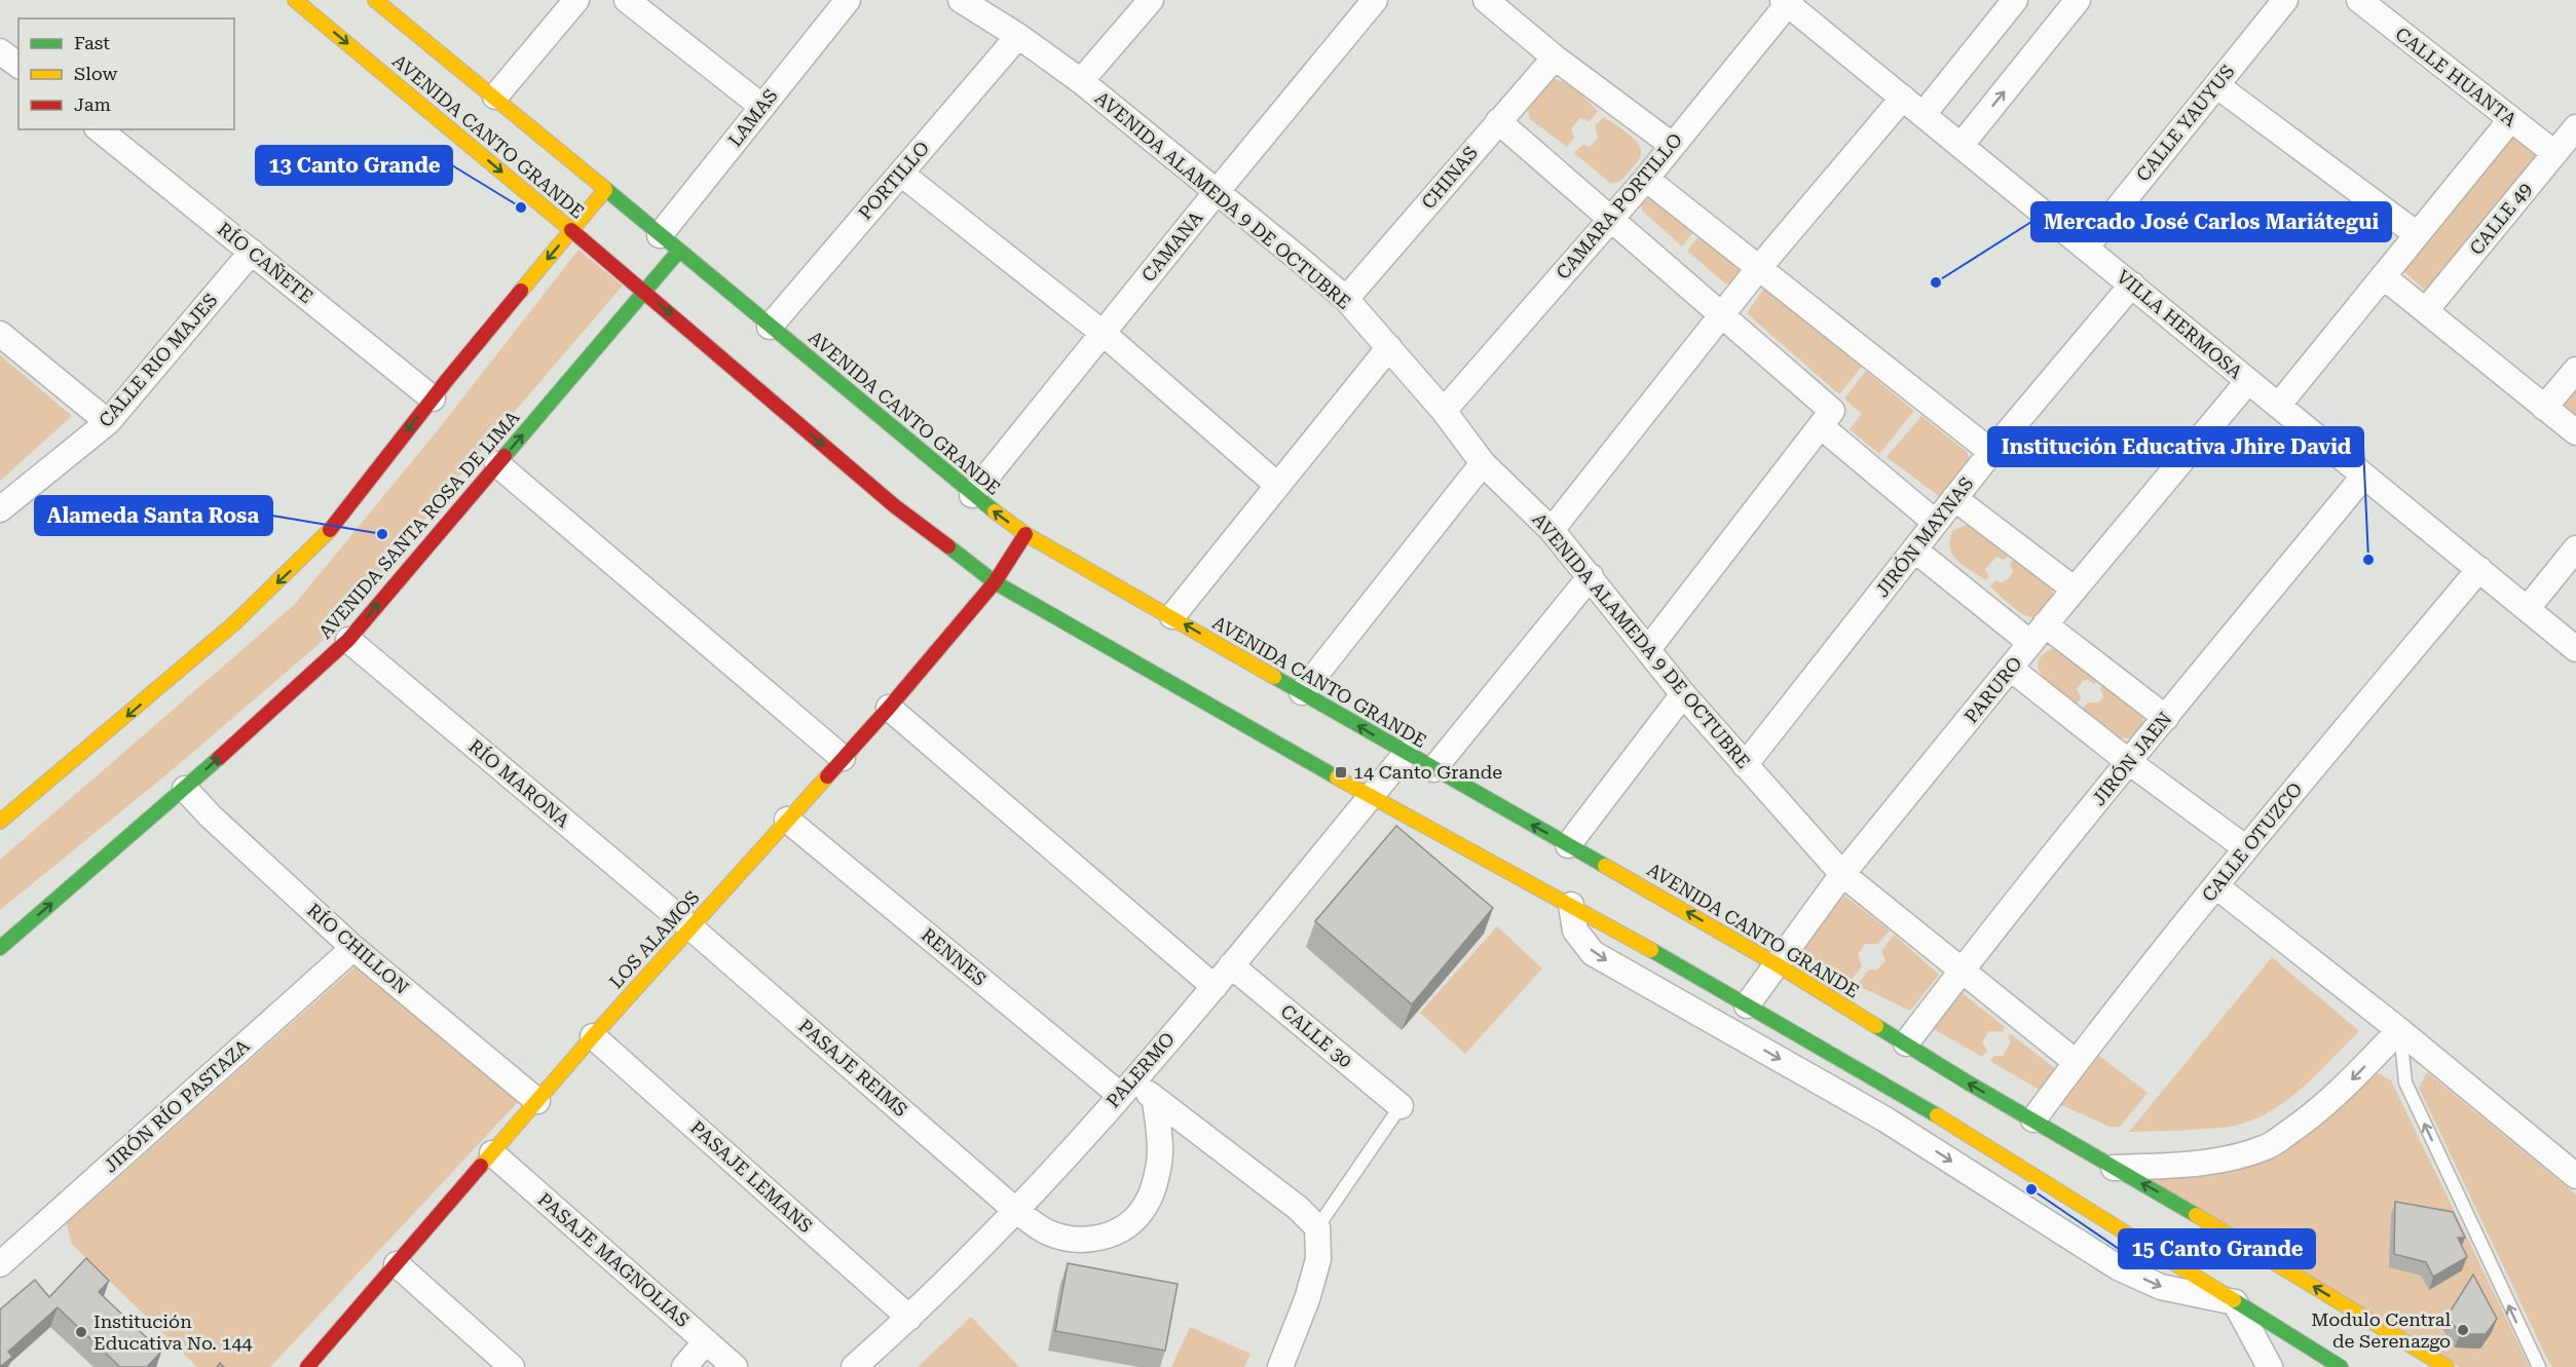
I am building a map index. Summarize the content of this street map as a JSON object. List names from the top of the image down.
{
  "streets": {
    "main road": ["AVENIDA CANTO GRANDE", "AVENIDA SANTA ROSA DE LIMA", "LOS ALAMOS"],
    "street": [
      "CALLE HUANTA",
      "LAMAS",
      "CALLE YAUYUS",
      "CHINAS",
      "PORTILLO",
      "AVENIDA ALAMEDA 9 DE OCTUBRE",
      "CAMARA PORTILLO",
      "CALLE 49",
      "CAMANA",
      "RÍO CAÑETE",
      "VILLA HERMOSA",
      "CALLE RIO MAJES",
      "JIRÓN MAYNAS",
      "PARURO",
      "JIRÓN JAEN",
      "RÍO MARONA",
      "CALLE OTUZCO",
      "RÍO CHILLON",
      "RENNES",
      "CALLE 30",
      "PASAJE REIMS",
      "PALERMO",
      "JIRÓN RÍO PASTAZA",
      "PASAJE LEMANS",
      "PASAJE MAGNOLIAS"
    ]
  },
  "crossings": [
    ["CALLE HUANTA", "CALLE 49"],
    ["LAMAS", "AVENIDA CANTO GRANDE"],
    ["CALLE YAUYUS", "VILLA HERMOSA"],
    ["AVENIDA CANTO GRANDE", "PORTILLO"],
    ["AVENIDA CANTO GRANDE", "CAMANA"],
    ["AVENIDA CANTO GRANDE", "AVENIDA SANTA ROSA DE LIMA"],
    ["AVENIDA CANTO GRANDE", "PARURO"],
    ["AVENIDA CANTO GRANDE", "JIRÓN JAEN"],
    ["AVENIDA CANTO GRANDE", "CALLE OTUZCO"],
    ["AVENIDA CANTO GRANDE", "LOS ALAMOS"],
    ["AVENIDA CANTO GRANDE", "PALERMO"],
    ["CHINAS", "AVENIDA ALAMEDA 9 DE OCTUBRE"],
    ["PORTILLO", "AVENIDA ALAMEDA 9 DE OCTUBRE"],
    ["AVENIDA ALAMEDA 9 DE OCTUBRE", "CAMARA PORTILLO"],
    ["AVENIDA ALAMEDA 9 DE OCTUBRE", "CAMANA"],
    ["AVENIDA ALAMEDA 9 DE OCTUBRE", "JIRÓN MAYNAS"],
    ["AVENIDA ALAMEDA 9 DE OCTUBRE", "PARURO"],
    ["AVENIDA ALAMEDA 9 DE OCTUBRE", "JIRÓN JAEN"],
    ["AVENIDA ALAMEDA 9 DE OCTUBRE", "CALLE OTUZCO"],
    ["CAMARA PORTILLO", "VILLA HERMOSA"],
    ["RÍO CAÑETE", "CALLE RIO MAJES"],
    ["VILLA HERMOSA", "JIRÓN MAYNAS"],
    ["VILLA HERMOSA", "PARURO"],
    ["VILLA HERMOSA", "JIRÓN JAEN"],
    ["VILLA HERMOSA", "CALLE OTUZCO"],
    ["AVENIDA SANTA ROSA DE LIMA", "RÍO MARONA"],
    ["AVENIDA SANTA ROSA DE LIMA", "RÍO CHILLON"],
    ["RÍO MARONA", "LOS ALAMOS"],
    ["RÍO MARONA", "PASAJE REIMS"],
    ["LOS ALAMOS", "RÍO CHILLON"],
    ["LOS ALAMOS", "RENNES"],
    ["LOS ALAMOS", "PASAJE REIMS"],
    ["LOS ALAMOS", "PASAJE LEMANS"],
    ["LOS ALAMOS", "PASAJE MAGNOLIAS"],
    ["RÍO CHILLON", "JIRÓN RÍO PASTAZA"],
    ["RENNES", "PASAJE REIMS"],
    ["RENNES", "PALERMO"],
    ["CALLE 30", "PALERMO"],
    ["PASAJE REIMS", "PALERMO"],
    ["PALERMO", "PASAJE LEMANS"]
  ],
  "places": {
    "other": [
      "13 Canto Grande",
      "Mercado José Carlos Mariátegui",
      "Alameda Santa Rosa",
      "Institución Educativa Jhire David",
      "15 Canto Grande",
      "Modulo Central de Serenazgo",
      "Institución Educativa No. 144"
    ],
    "transit": ["14 Canto Grande"]
  },
  "legend": ["Fast", "Slow", "Jam"]
}
